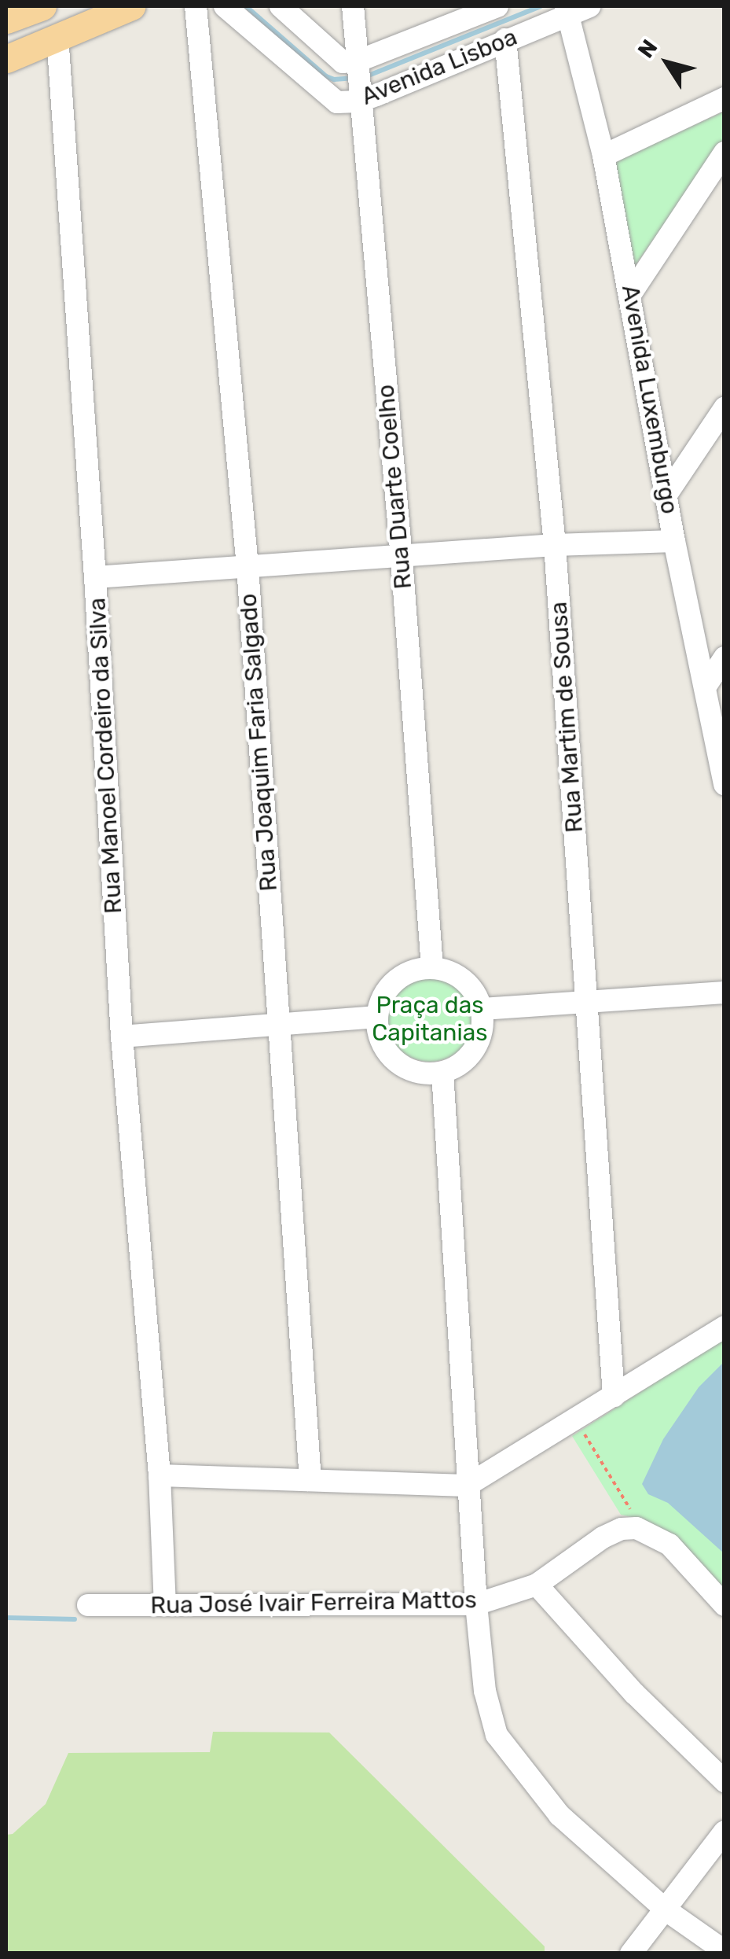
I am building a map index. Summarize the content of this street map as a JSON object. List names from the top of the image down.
{
  "streets": {
    "street": [
      "Avenida Lisboa",
      "Avenida Luxemburgo",
      "Rua Duarte Coelho",
      "Rua Martim de Sousa",
      "Rua Joaquim Faria Salgado",
      "Rua Manoel Cordeiro da Silva",
      "Rua José Ivair Ferreira Mattos"
    ]
  },
  "crossings": [
    ["Avenida Lisboa", "Avenida Luxemburgo"],
    ["Avenida Lisboa", "Rua Duarte Coelho"],
    ["Avenida Lisboa", "Rua Martim de Sousa"],
    ["Rua Manoel Cordeiro da Silva", "Rua José Ivair Ferreira Mattos"]
  ],
  "parks": ["Praça das Capitanias"],
  "north": "top left"
}
